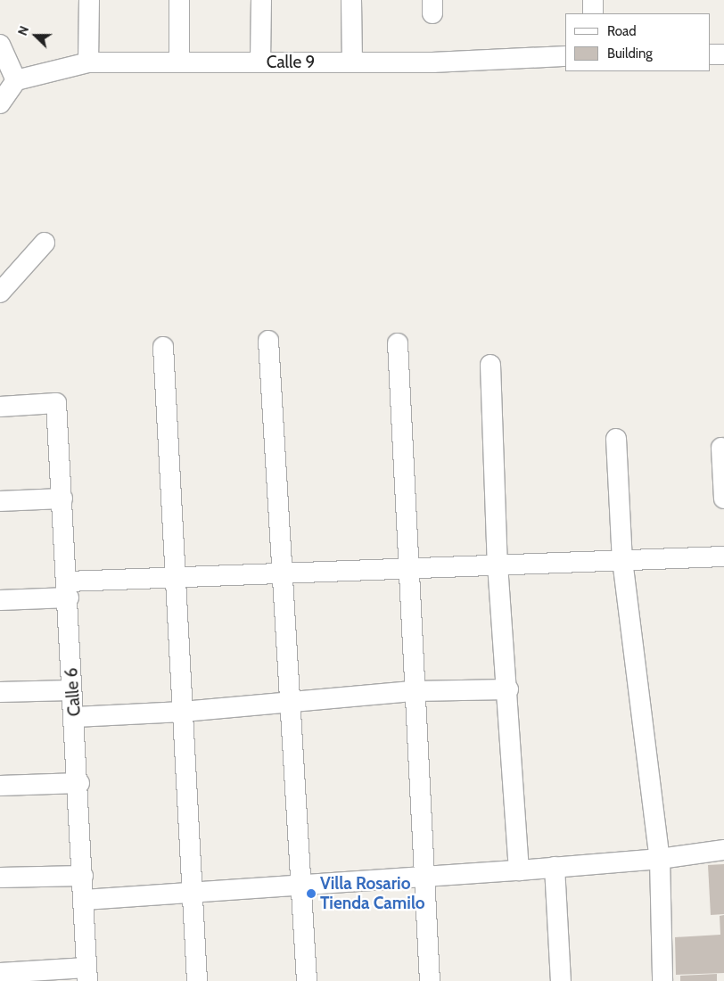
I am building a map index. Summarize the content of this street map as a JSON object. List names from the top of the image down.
{
  "streets": {
    "street": ["Calle 9", "Calle 6"]
  },
  "places": ["Villa Rosario Tienda Camilo"],
  "legend": ["Road", "Building"],
  "north": "left"
}
